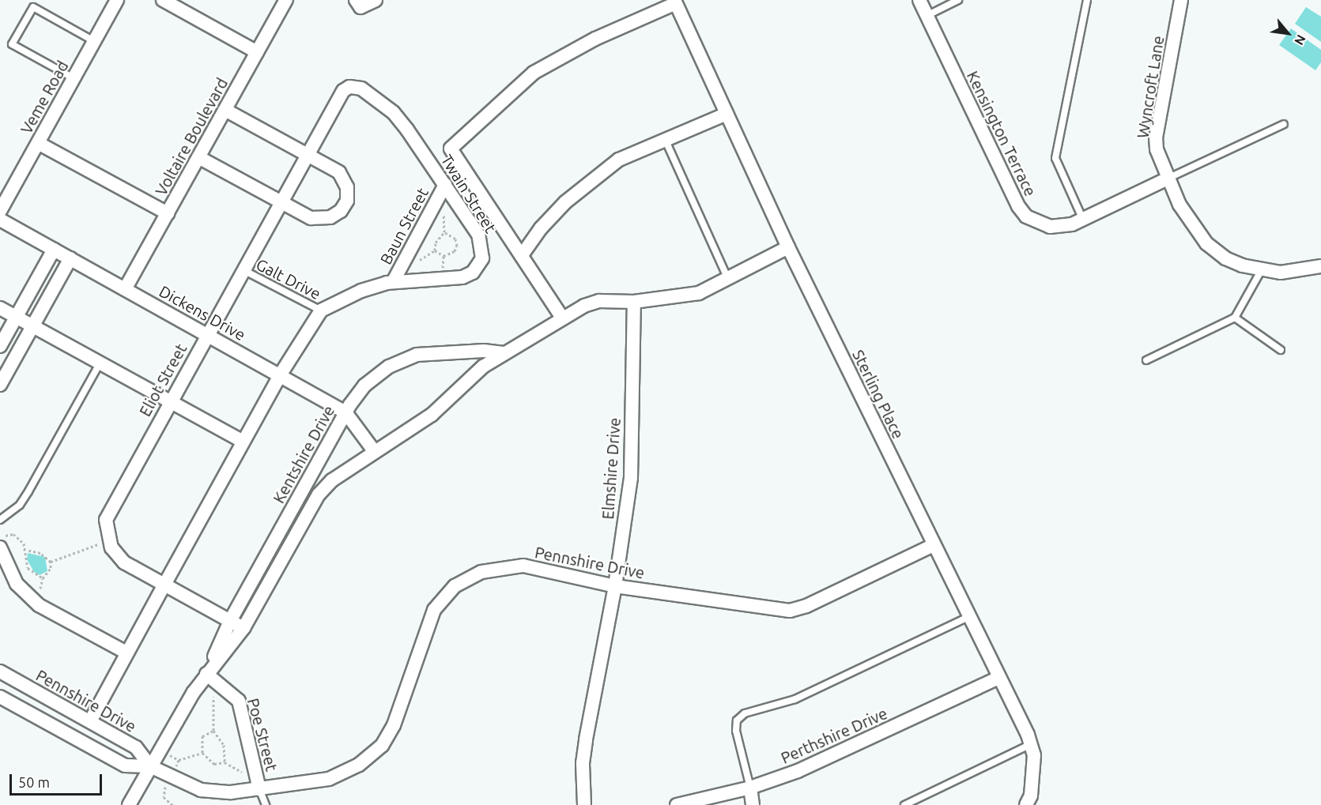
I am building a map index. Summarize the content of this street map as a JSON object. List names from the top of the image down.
{
  "streets": {
    "street": [
      "Wyncroft Lane",
      "Veme Road",
      "Kensington Terrace",
      "Voltaire Boulevard",
      "Twain Street",
      "Baun Street",
      "Dickens Drive",
      "Eliot Street",
      "Sterling Place",
      "Kentshire Drive",
      "Elmshire Drive",
      "Pennshire Drive",
      "Poe Street",
      "Perthshire Drive"
    ],
    "lane": ["Galt Drive"]
  },
  "crossings": [
    ["Wyncroft Lane", "Kensington Terrace"],
    ["Voltaire Boulevard", "Dickens Drive"],
    ["Twain Street", "Baun Street"],
    ["Twain Street", "Galt Drive"],
    ["Twain Street", "Eliot Street"],
    ["Galt Drive", "Eliot Street"],
    ["Dickens Drive", "Eliot Street"],
    ["Dickens Drive", "Kentshire Drive"],
    ["Sterling Place", "Kentshire Drive"],
    ["Sterling Place", "Pennshire Drive"],
    ["Sterling Place", "Perthshire Drive"],
    ["Kentshire Drive", "Elmshire Drive"],
    ["Kentshire Drive", "Pennshire Drive"],
    ["Kentshire Drive", "Poe Street"],
    ["Elmshire Drive", "Pennshire Drive"],
    ["Pennshire Drive", "Poe Street"]
  ],
  "scale_bar": "50 m",
  "north": "bottom right"
}
